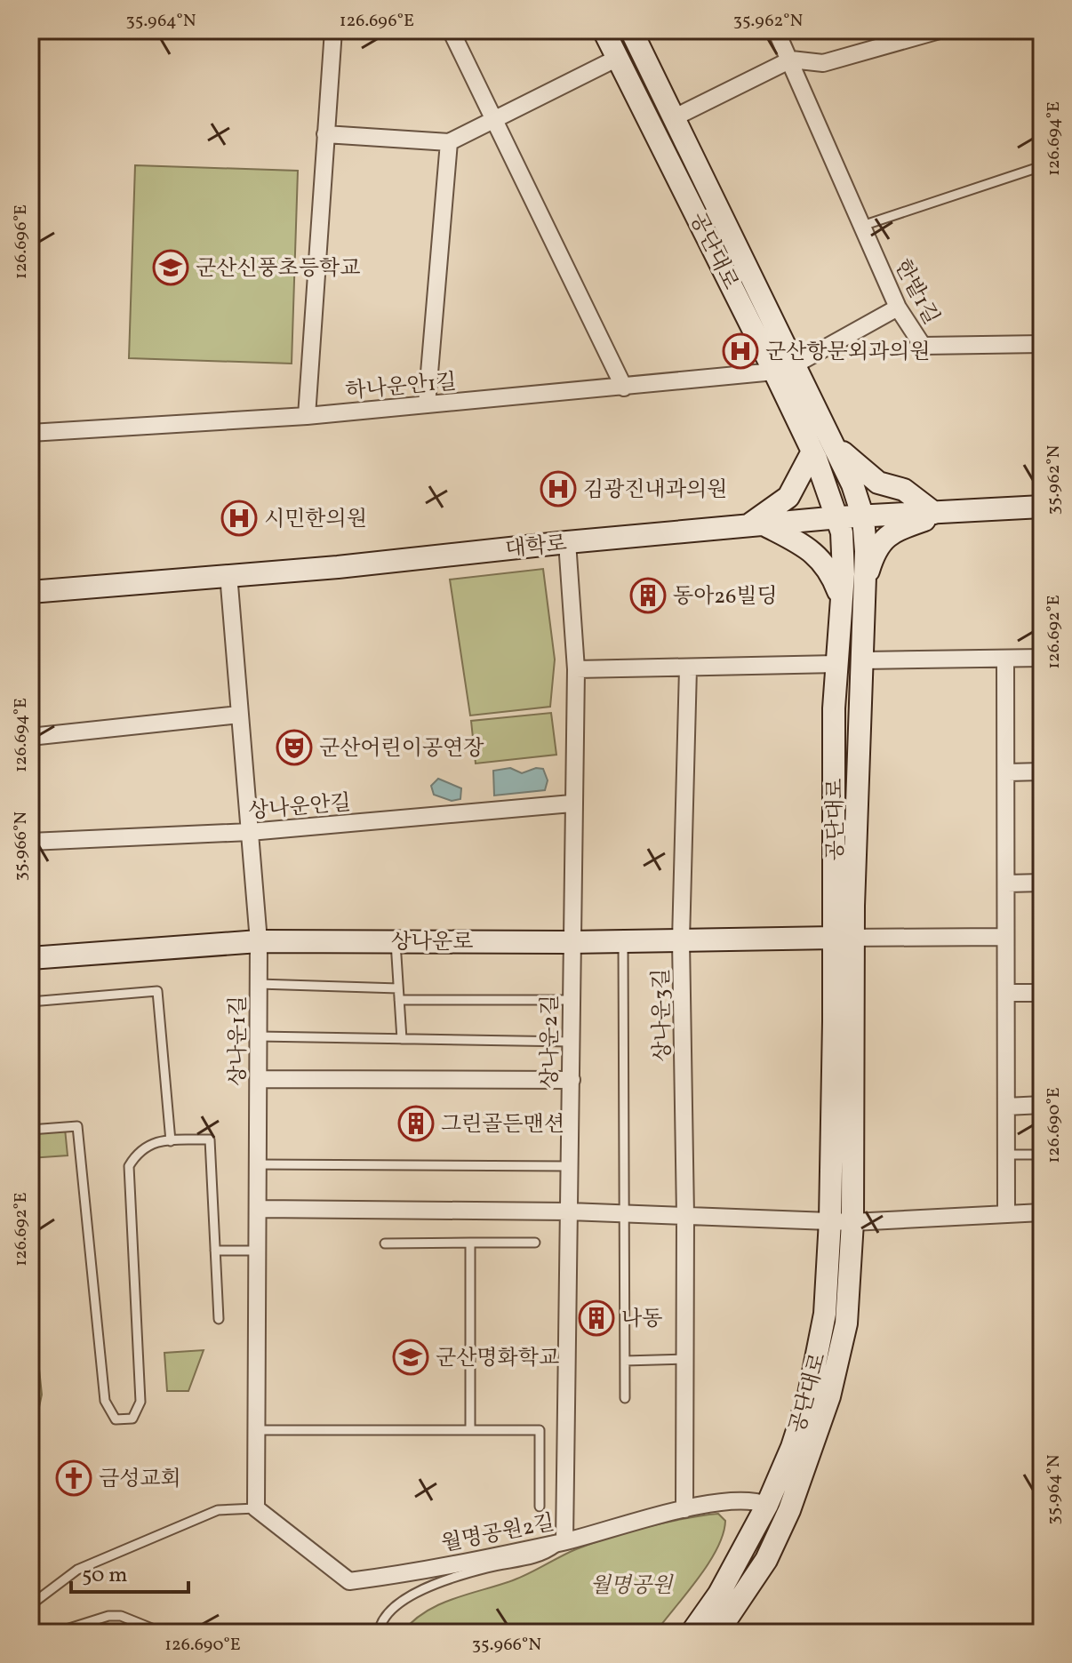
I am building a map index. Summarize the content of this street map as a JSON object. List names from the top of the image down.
{
  "streets": {
    "street": [
      "공단대로",
      "한밭1길",
      "하나운안1길",
      "대학로",
      "상나운안길",
      "상나운로",
      "상나운3길",
      "상나운1길",
      "상나운2길",
      "월명공원2길"
    ]
  },
  "crossings": [
    ["공단대로", "하나운안1길"],
    ["공단대로", "대학로"],
    ["공단대로", "상나운로"],
    ["공단대로", "월명공원2길"],
    ["대학로", "상나운1길"],
    ["대학로", "상나운2길"],
    ["상나운안길", "상나운1길"],
    ["상나운안길", "상나운2길"],
    ["상나운로", "상나운3길"],
    ["상나운로", "상나운1길"],
    ["상나운로", "상나운2길"],
    ["상나운3길", "월명공원2길"],
    ["상나운1길", "월명공원2길"],
    ["상나운2길", "월명공원2길"]
  ],
  "parks": ["월명공원"],
  "places": {
    "school or university": ["군산신풍초등학교", "군산명화학교"],
    "hospital": ["군산항문외과의원", "김광진내과의원", "시민한의원"],
    "building": ["동아26빌딩", "그린골든맨션", "나동"],
    "theatre": ["군산어린이공연장"],
    "church": ["금성교회"]
  },
  "scale_bar": "50 m",
  "coordinates": [
    "35.964°N",
    "126.696°E",
    "35.962°N",
    "126.694°E",
    "126.692°E",
    "35.966°N",
    "126.690°E"
  ]
}
